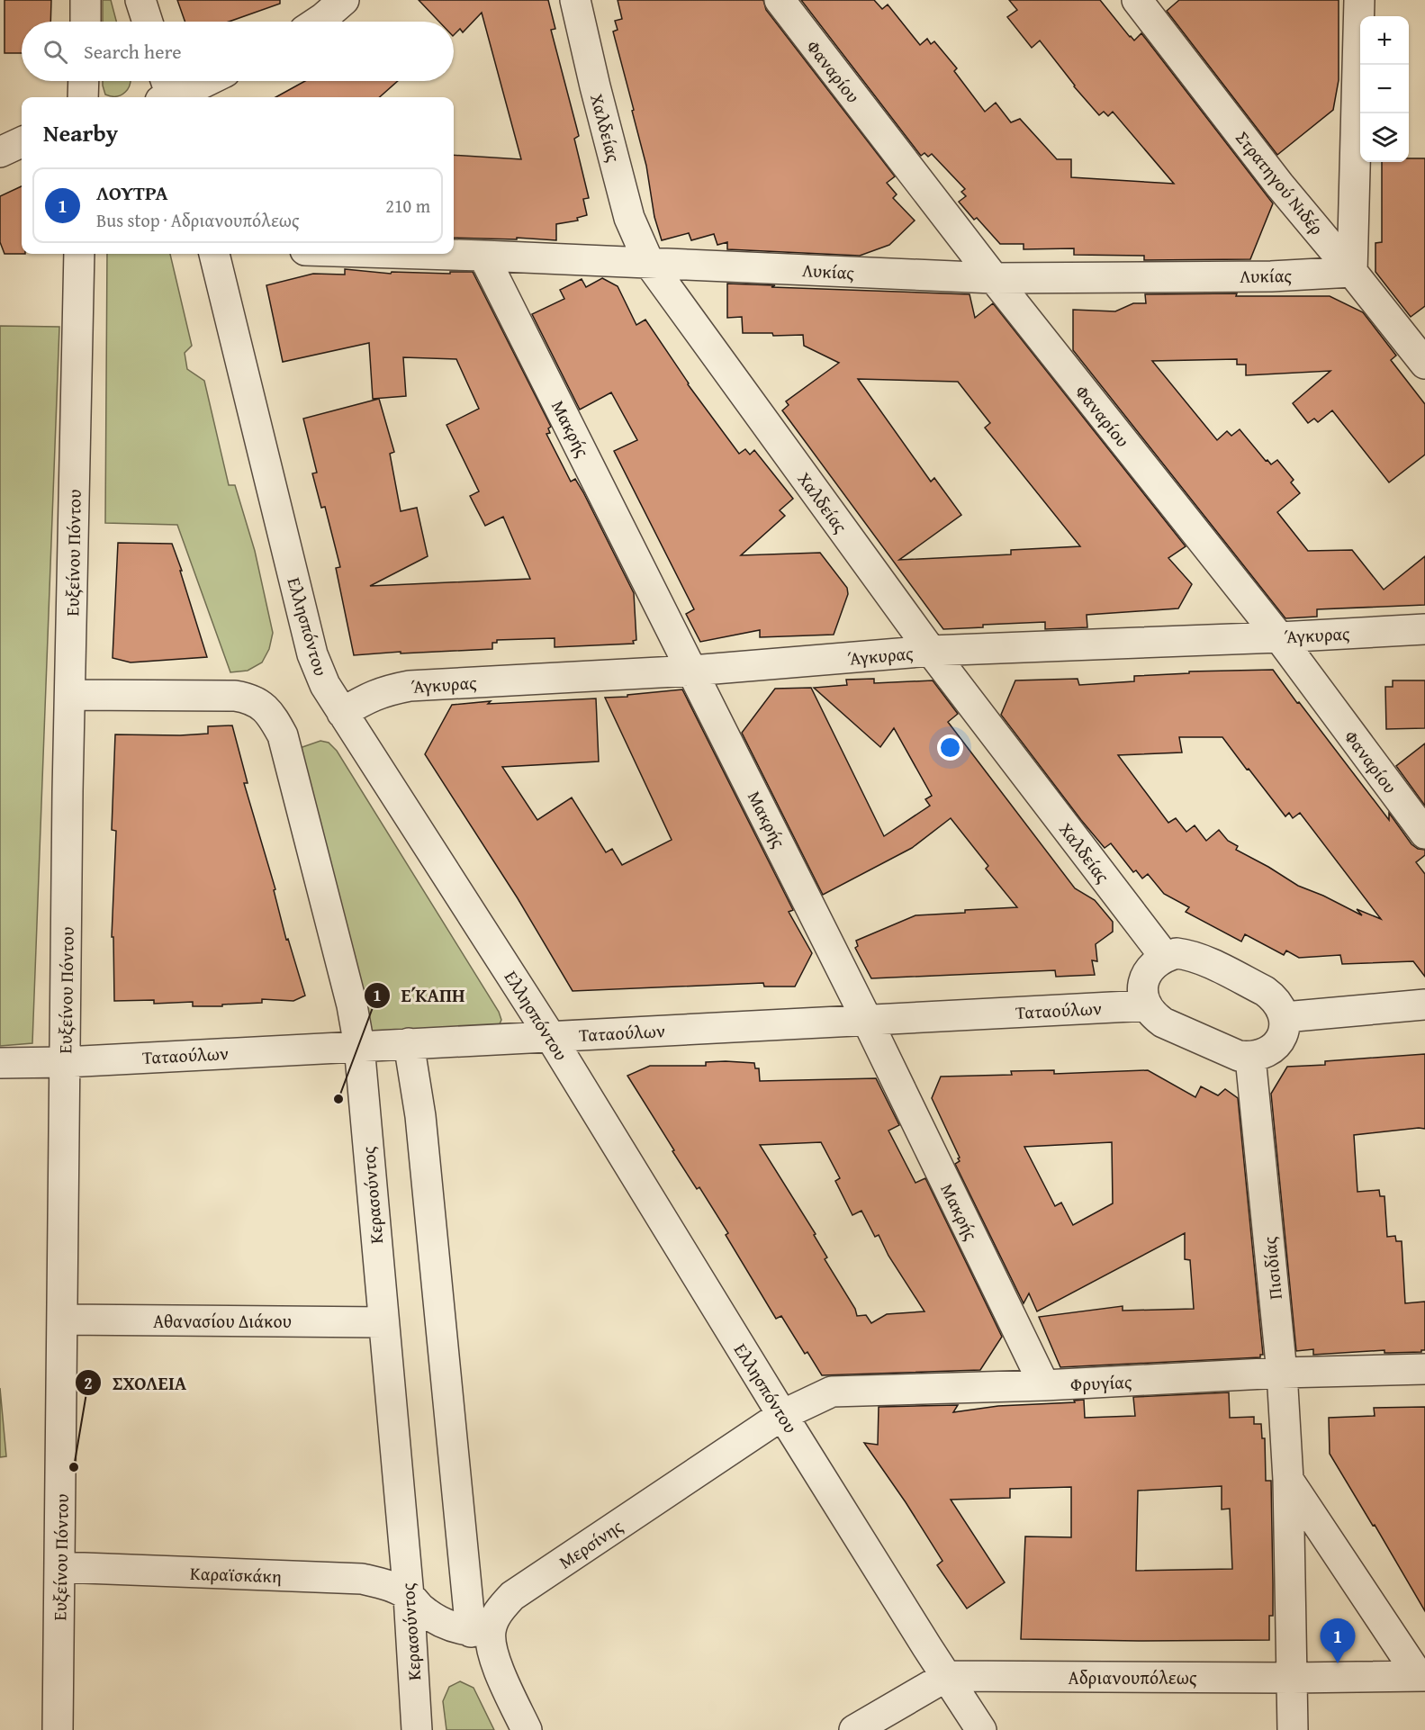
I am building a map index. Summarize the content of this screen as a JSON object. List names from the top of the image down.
{
  "streets": {
    "street": [
      "Φαναρίου",
      "Χαλδείας",
      "Στρατηγού Νιδέρ",
      "Λυκίας",
      "Μακρής",
      "Ευξείνου Πόντου",
      "Ελλησπόντου",
      "Άγκυρας",
      "Ταταούλων",
      "Κερασούντος",
      "Πισιδίας",
      "Αθανασίου Διάκου",
      "Φρυγίας",
      "Μερσίνης",
      "Καραϊσκάκη",
      "Αδριανουπόλεως"
    ]
  },
  "crossings": [
    ["Φαναρίου", "Λυκίας"],
    ["Φαναρίου", "Άγκυρας"],
    ["Χαλδείας", "Λυκίας"],
    ["Χαλδείας", "Άγκυρας"],
    ["Στρατηγού Νιδέρ", "Λυκίας"],
    ["Λυκίας", "Μακρής"],
    ["Μακρής", "Άγκυρας"],
    ["Μακρής", "Ταταούλων"],
    ["Μακρής", "Φρυγίας"],
    ["Ευξείνου Πόντου", "Ταταούλων"],
    ["Ευξείνου Πόντου", "Κερασούντος"],
    ["Ευξείνου Πόντου", "Αθανασίου Διάκου"],
    ["Ευξείνου Πόντου", "Καραϊσκάκη"],
    ["Ελλησπόντου", "Άγκυρας"],
    ["Ελλησπόντου", "Ταταούλων"],
    ["Ελλησπόντου", "Φρυγίας"],
    ["Ελλησπόντου", "Μερσίνης"],
    ["Ελλησπόντου", "Αδριανουπόλεως"],
    ["Ταταούλων", "Κερασούντος"],
    ["Κερασούντος", "Αθανασίου Διάκου"],
    ["Κερασούντος", "Καραϊσκάκη"],
    ["Πισιδίας", "Φρυγίας"],
    ["Πισιδίας", "Αδριανουπόλεως"],
    ["Φρυγίας", "Μερσίνης"]
  ],
  "places": ["Ε΄ ΚΑΠΗ", "ΣΧΟΛΕΙΑ"],
  "page": {
    "map_buttons": ["+", "−"],
    "search": "Search here",
    "heading": "Nearby",
    "list": [
      {
        "mark": "1",
        "name": "ΛΟΥΤΡΑ",
        "note": "Bus stop · Αδριανουπόλεως",
        "value": "210 m"
      }
    ],
    "pins": "1"
  }
}
